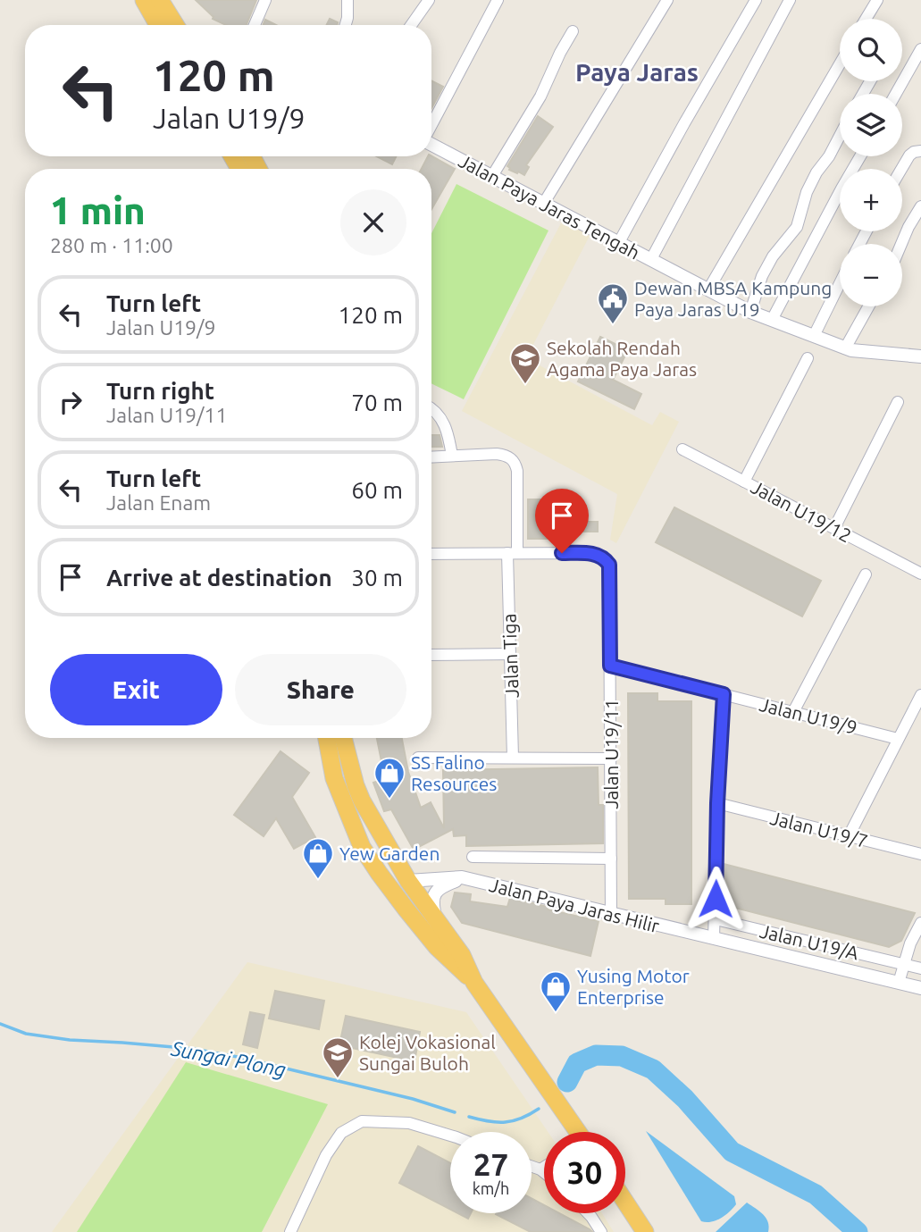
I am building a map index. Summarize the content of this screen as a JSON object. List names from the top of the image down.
{
  "streets": {
    "street": [
      "Jalan Paya Jaras Tengah",
      "Jalan U19/12",
      "Jalan Tiga",
      "Jalan U19/9",
      "Jalan U19/11",
      "Jalan U19/7",
      "Jalan Paya Jaras Hilir",
      "Jalan U19/A"
    ]
  },
  "crossings": [
    ["Jalan Tiga", "Jalan U19/11"],
    ["Jalan U19/9", "Jalan U19/11"],
    ["Jalan U19/11", "Jalan Paya Jaras Hilir"]
  ],
  "districts": ["Paya Jaras"],
  "water": ["Sungai Plong"],
  "places": {
    "public building": ["Dewan MBSA Kampung Paya Jaras U19"],
    "school or university": ["Sekolah Rendah Agama Paya Jaras", "Kolej Vokasional Sungai Buloh"],
    "shop": ["SS Falino Resources", "Yew Garden", "Yusing Motor Enterprise"]
  },
  "page": {
    "map_buttons": ["+", "−"],
    "turn": ["120 m", "Jalan U19/9"],
    "heading": ["1 min", "280 m · 11:00"],
    "list": [
      {
        "name": "Turn left",
        "note": "Jalan U19/9",
        "value": "120 m"
      },
      {
        "name": "Turn right",
        "note": "Jalan U19/11",
        "value": "70 m"
      },
      {
        "name": "Turn left",
        "note": "Jalan Enam",
        "value": "60 m"
      },
      {
        "name": "Arrive at destination",
        "value": "30 m"
      }
    ],
    "buttons": ["Exit", "Share"],
    "speed": "27 km/h",
    "limit": "30"
  }
}
